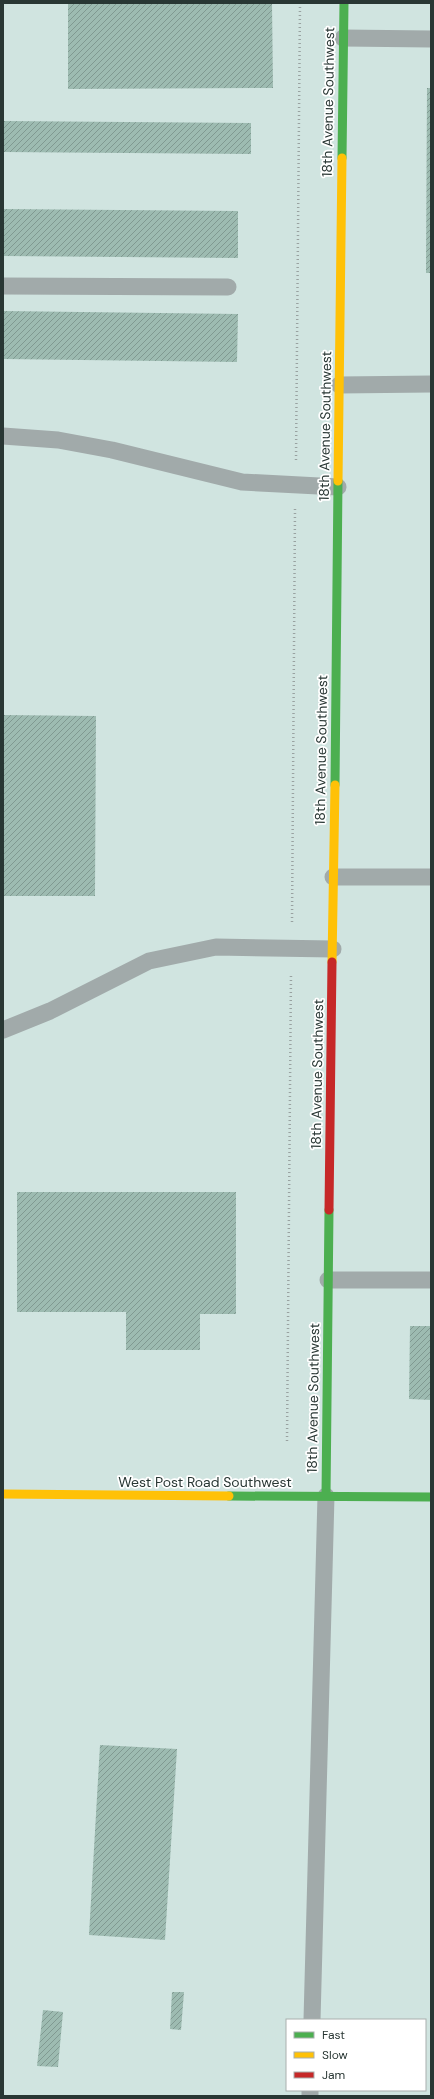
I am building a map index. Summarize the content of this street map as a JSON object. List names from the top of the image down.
{
  "streets": {
    "street": ["18th Avenue Southwest", "West Post Road Southwest"]
  },
  "crossings": [
    ["18th Avenue Southwest", "West Post Road Southwest"]
  ],
  "legend": ["Fast", "Slow", "Jam"]
}
